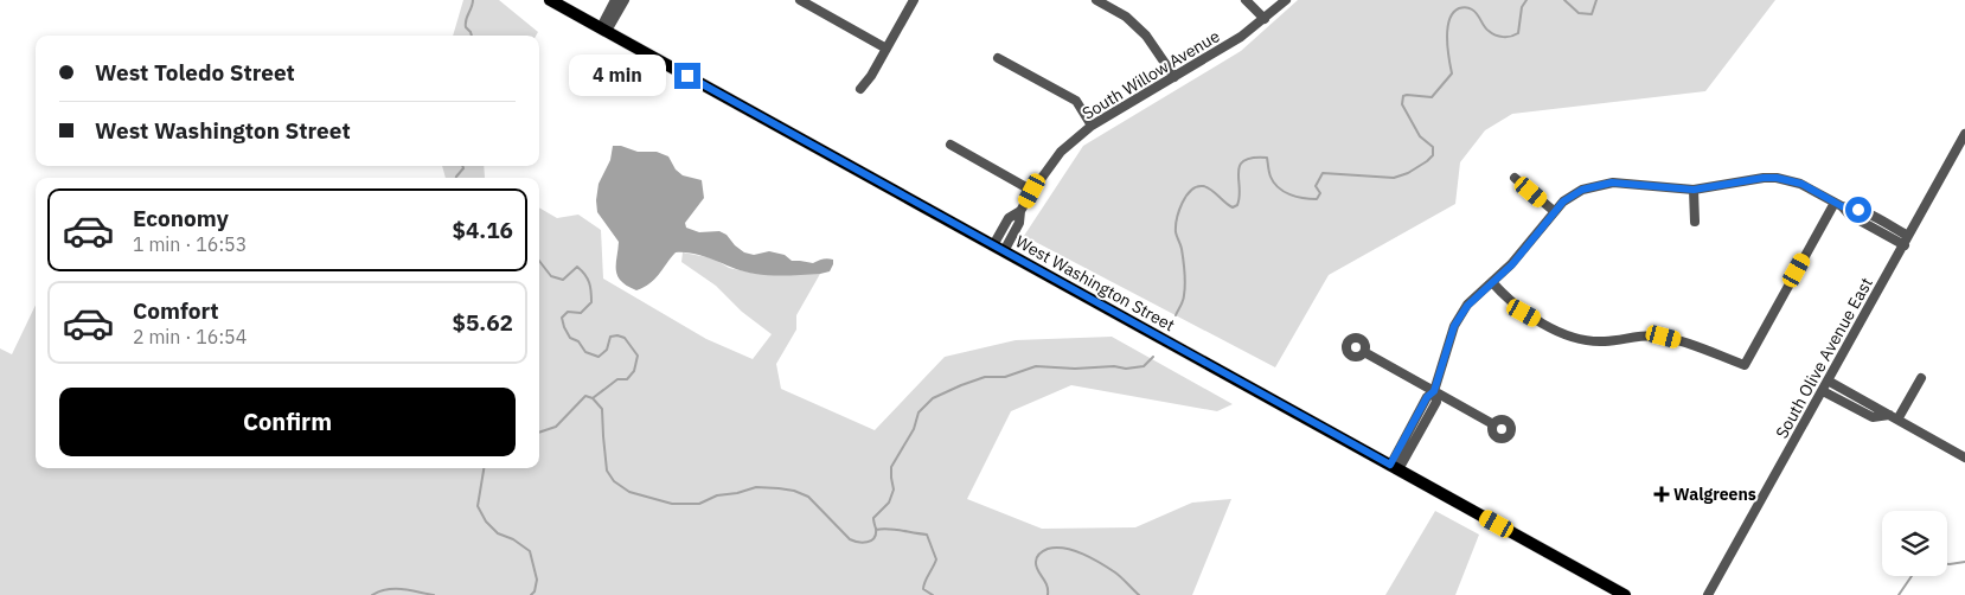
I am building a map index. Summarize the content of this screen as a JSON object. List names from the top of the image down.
{
  "streets": {
    "main road": ["West Washington Street"],
    "street": ["South Willow Avenue", "South Olive Avenue East"]
  },
  "crossings": [
    ["South Willow Avenue", "West Washington Street"]
  ],
  "places": {
    "health": ["Walgreens"]
  },
  "page": {
    "banner": ["West Toledo Street", "West Washington Street"],
    "bubble": "4 min",
    "list": [
      {
        "name": "Economy",
        "note": "1 min · 16:53",
        "value": "$4.16"
      },
      {
        "name": "Comfort",
        "note": "2 min · 16:54",
        "value": "$5.62"
      }
    ],
    "buttons": "Confirm"
  }
}
